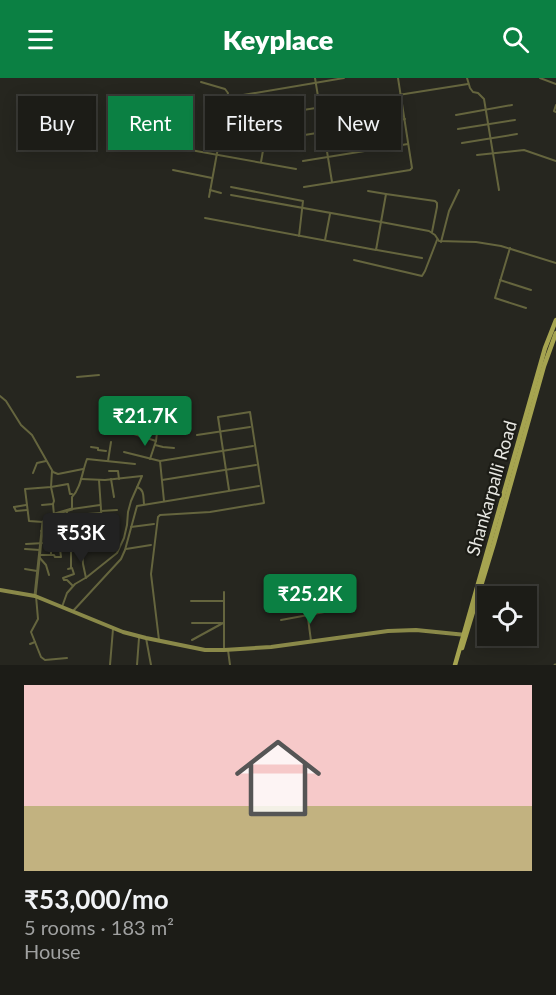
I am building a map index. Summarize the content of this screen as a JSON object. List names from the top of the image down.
{
  "streets": {
    "main road": ["Shankarpalli Road"]
  },
  "page": {
    "header": "Keyplace",
    "chip": [
      "Buy",
      "Rent",
      "Filters",
      "New"
    ],
    "price": ["₹21.7K", "₹53K", "₹25.2K"],
    "list": [
      {
        "name": "₹53,000/mo",
        "note": "5 rooms · 183 m² · House"
      }
    ]
  }
}
